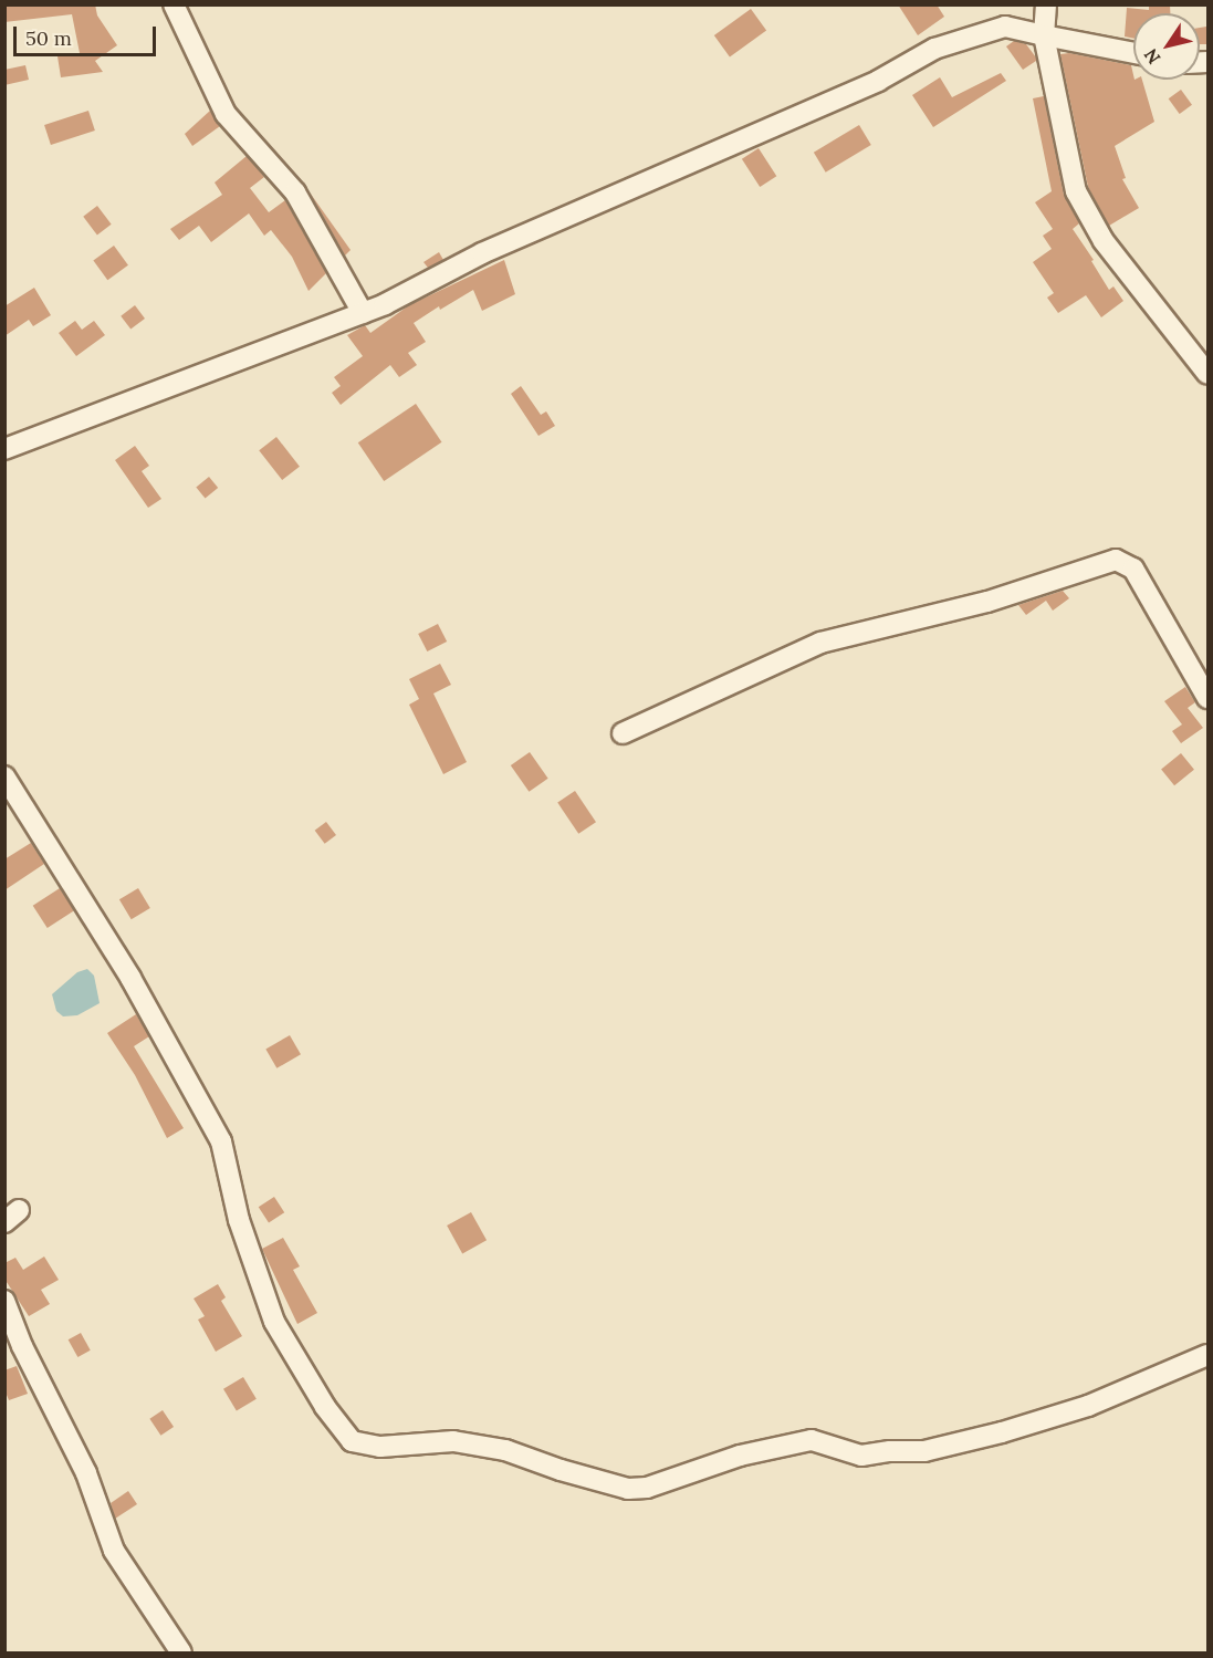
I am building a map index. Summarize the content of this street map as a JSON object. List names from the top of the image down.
{
  "scale_bar": "50 m",
  "north": "bottom left"
}
